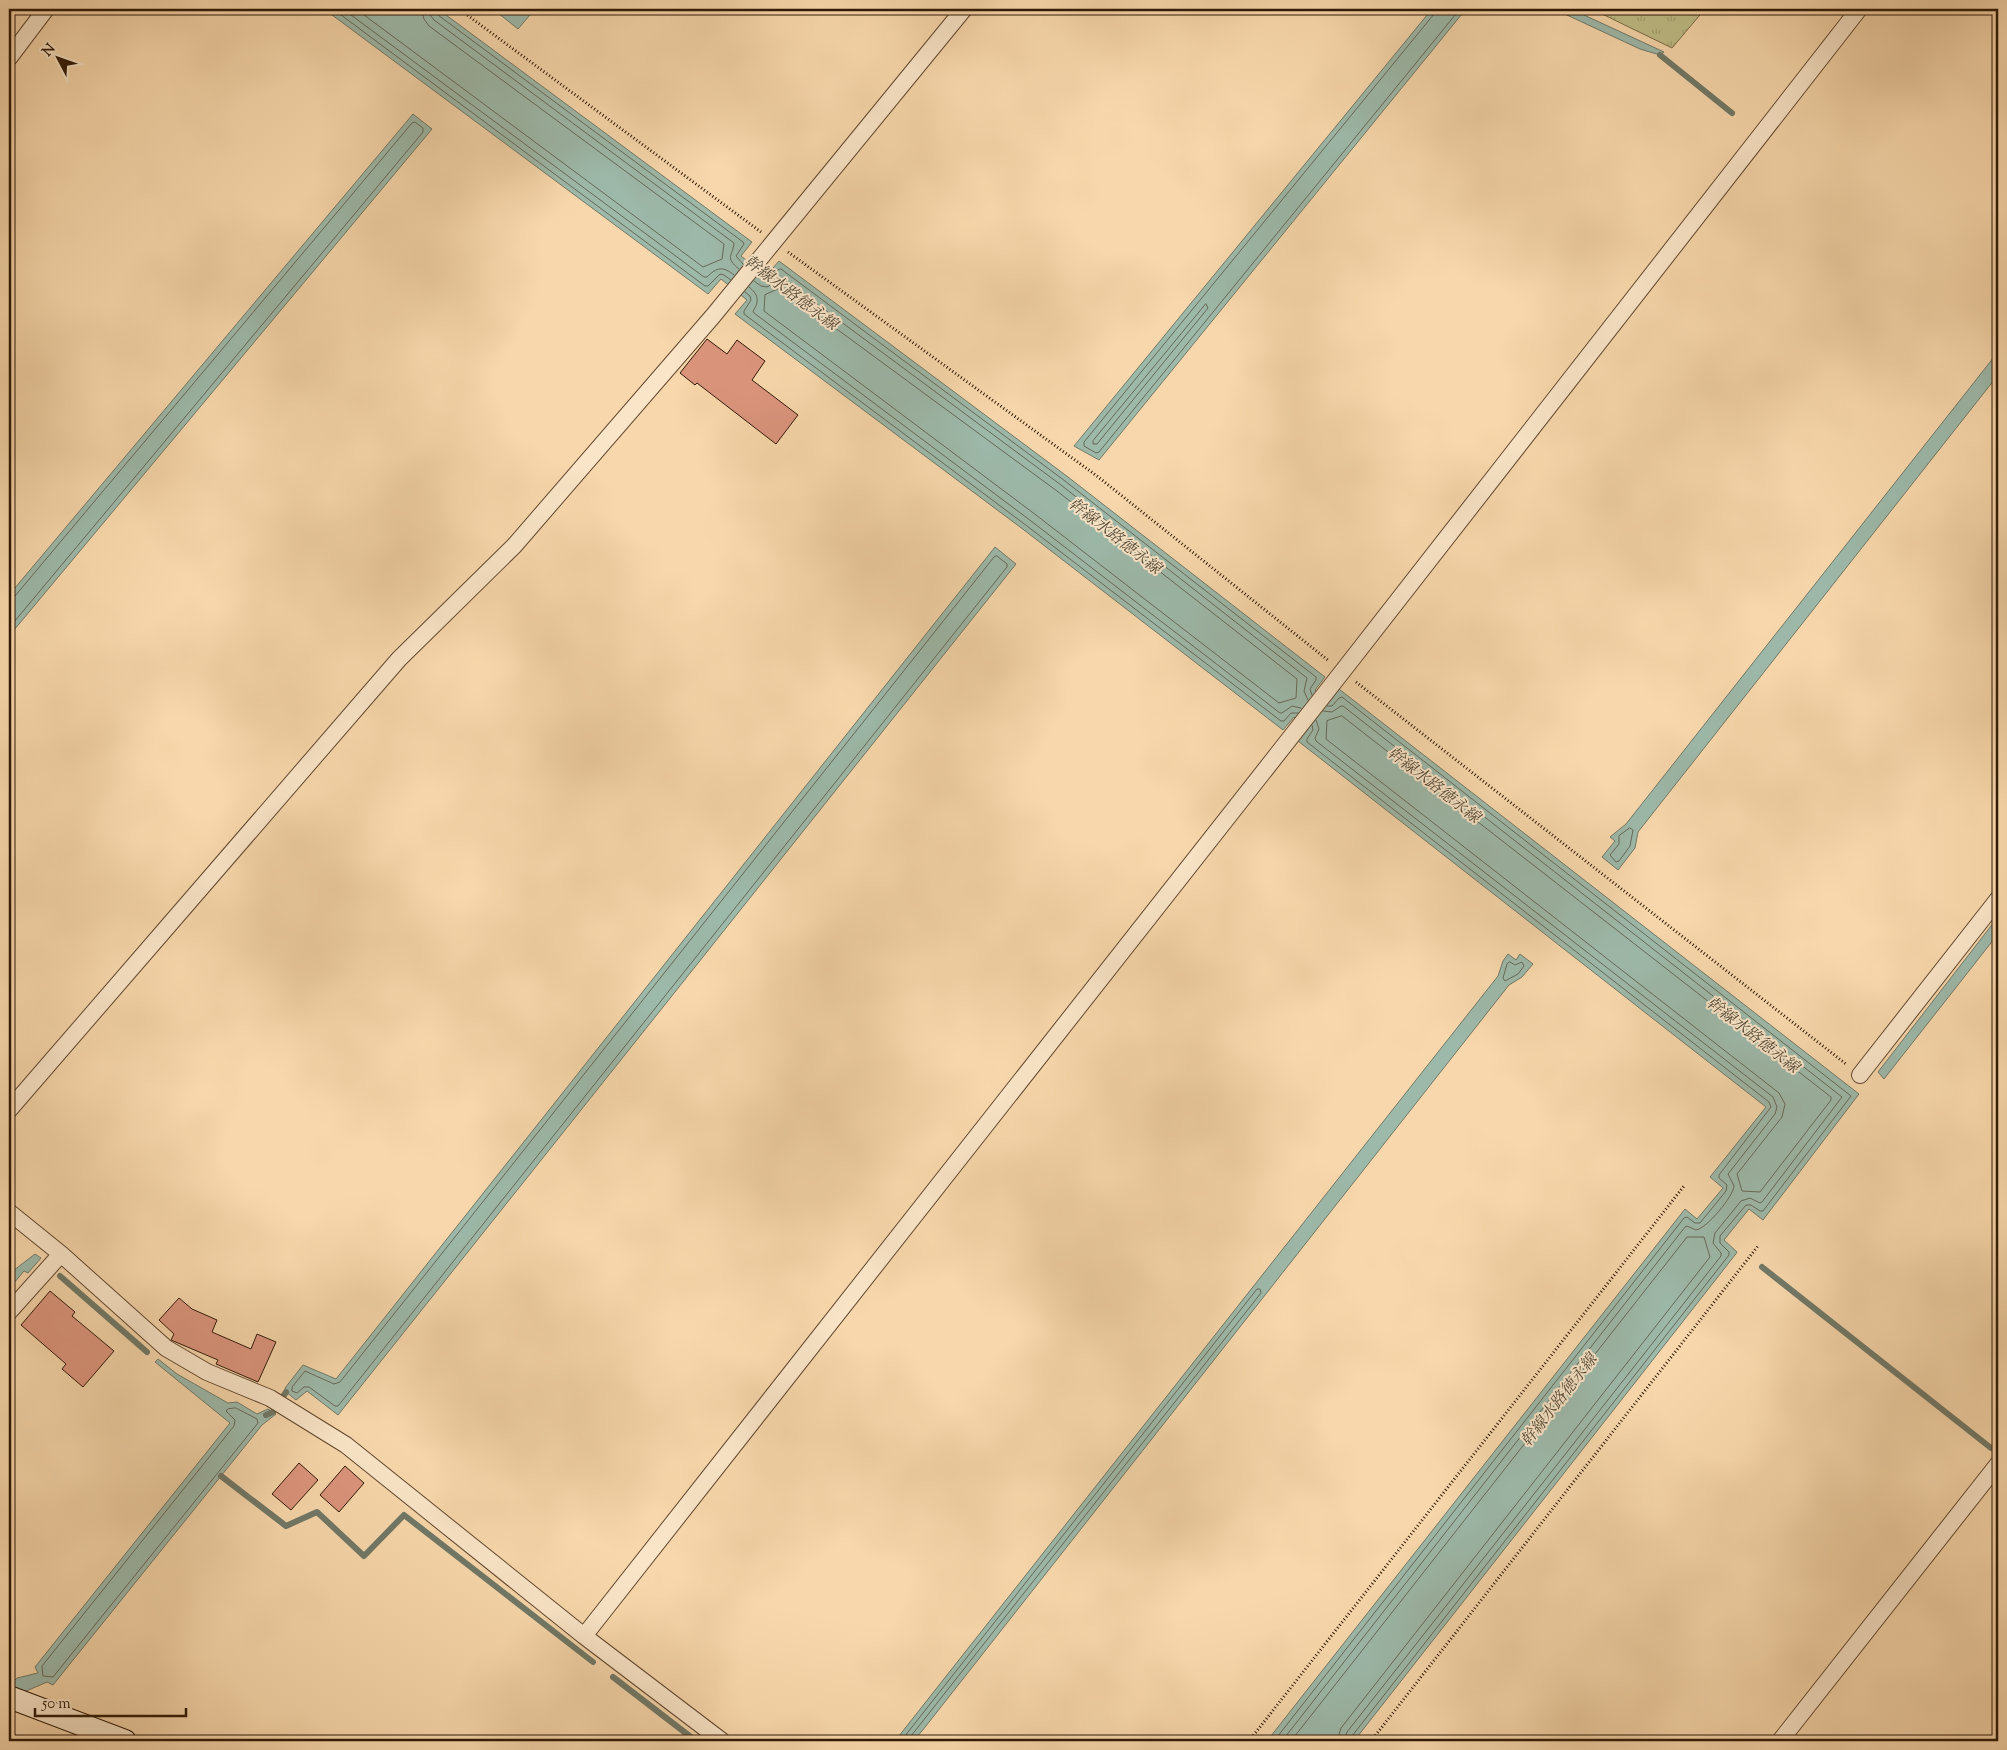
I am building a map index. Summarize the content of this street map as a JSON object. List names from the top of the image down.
{
  "water": ["幹線水路徳永線"],
  "scale_bar": "50 m",
  "north": "top left"
}
